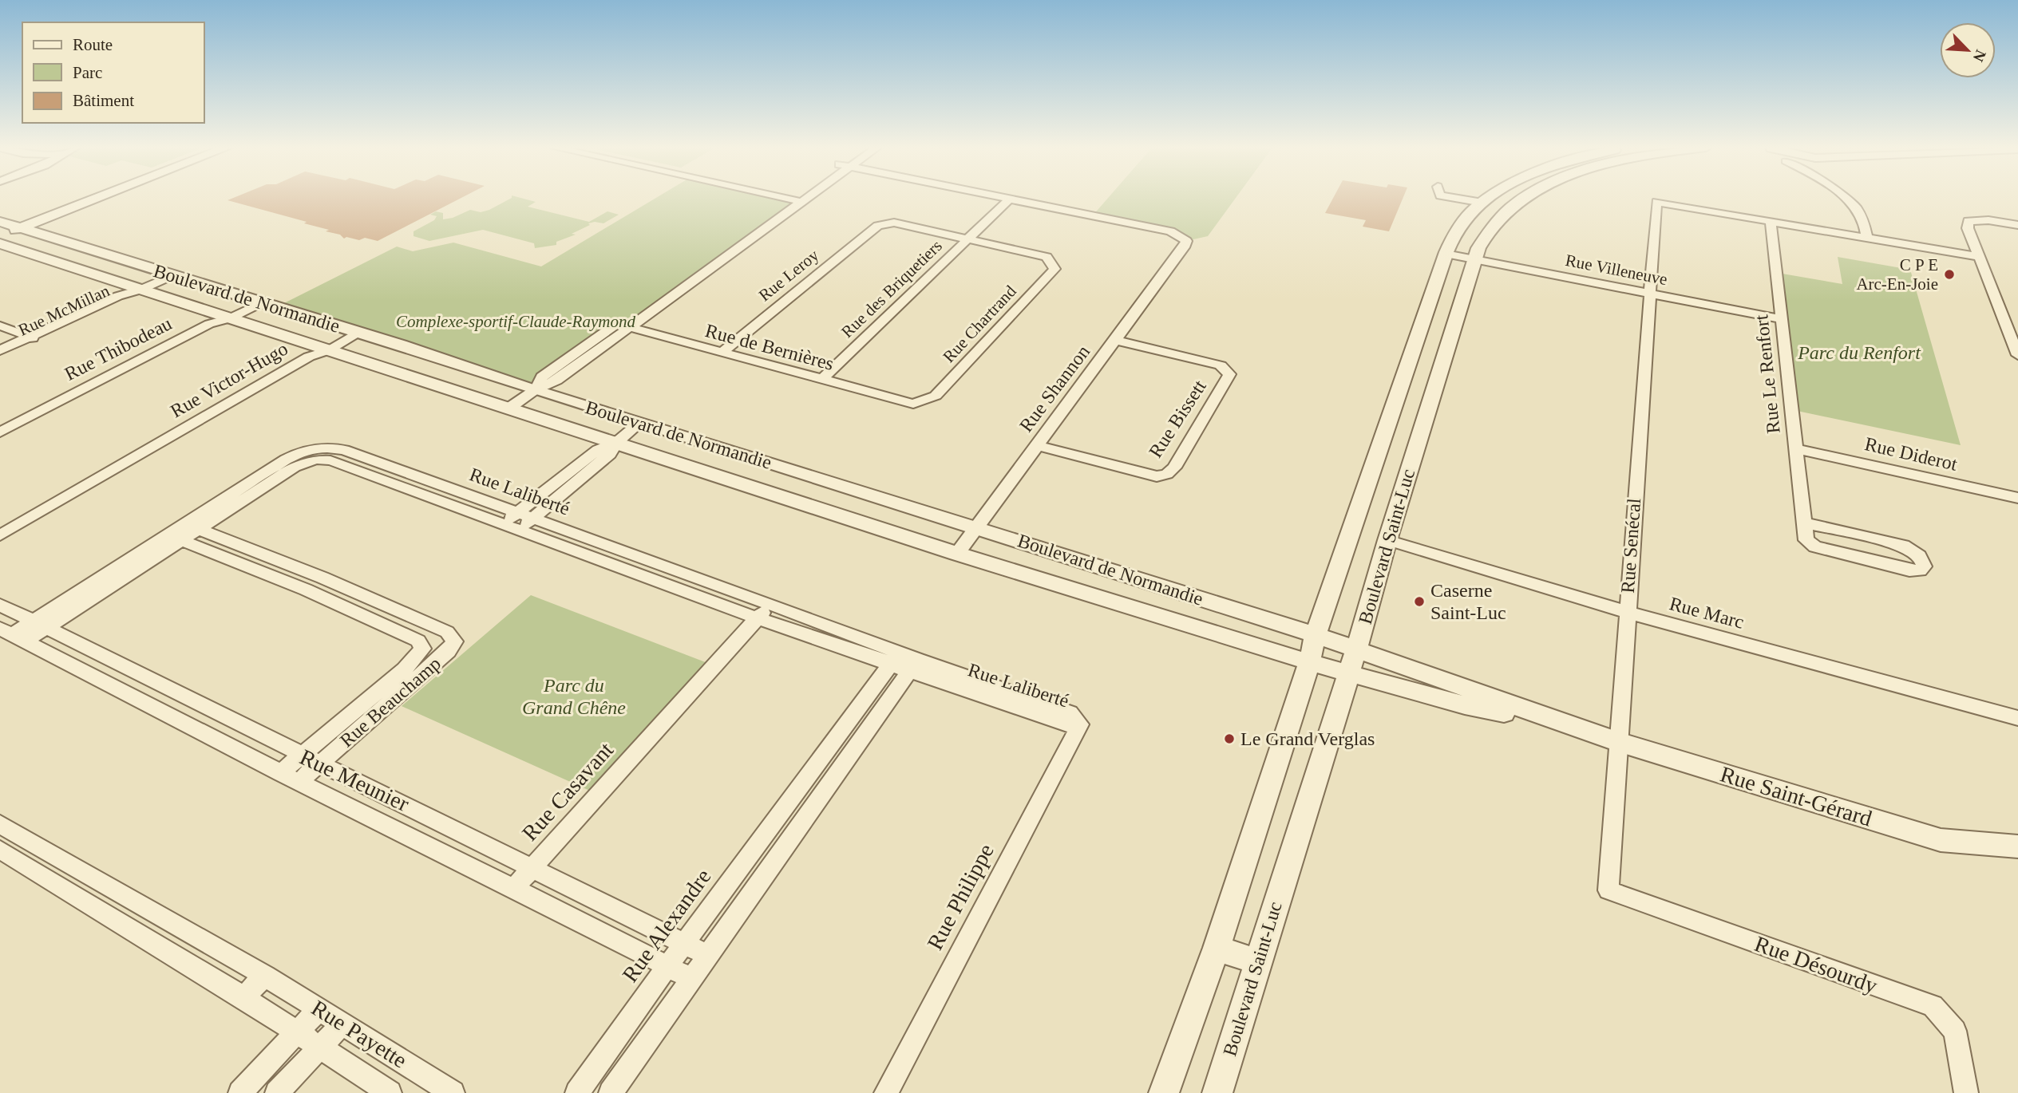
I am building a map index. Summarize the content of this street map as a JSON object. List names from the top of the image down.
{
  "streets": {
    "street": [
      "Rue Villeneuve",
      "Rue Leroy",
      "Rue des Briquetiers",
      "Boulevard de Normandie",
      "Rue McMillan",
      "Rue Chartrand",
      "Rue de Bernières",
      "Rue Thibodeau",
      "Rue Le Renfort",
      "Rue Victor-Hugo",
      "Rue Shannon",
      "Rue Bissett",
      "Rue Diderot",
      "Rue Laliberté",
      "Rue Senécal",
      "Boulevard Saint-Luc",
      "Rue Marc",
      "Rue Beauchamp",
      "Rue Meunier",
      "Rue Casavant",
      "Rue Saint-Gérard",
      "Rue Philippe",
      "Rue Alexandre",
      "Rue Désourdy",
      "Rue Payette"
    ]
  },
  "crossings": [
    ["Rue Villeneuve", "Rue Le Renfort"],
    ["Rue Villeneuve", "Rue Senécal"],
    ["Rue Villeneuve", "Boulevard Saint-Luc"],
    ["Rue Leroy", "Rue de Bernières"],
    ["Rue des Briquetiers", "Rue Chartrand"],
    ["Rue des Briquetiers", "Rue de Bernières"],
    ["Rue des Briquetiers", "Rue Shannon"],
    ["Boulevard de Normandie", "Rue McMillan"],
    ["Boulevard de Normandie", "Rue Thibodeau"],
    ["Boulevard de Normandie", "Rue Victor-Hugo"],
    ["Boulevard de Normandie", "Rue Shannon"],
    ["Boulevard de Normandie", "Boulevard Saint-Luc"],
    ["Boulevard de Normandie", "Rue Saint-Gérard"],
    ["Rue Chartrand", "Rue de Bernières"],
    ["Rue Le Renfort", "Rue Diderot"],
    ["Rue Le Renfort", "Rue Senécal"],
    ["Rue Shannon", "Rue Bissett"],
    ["Rue Laliberté", "Rue Beauchamp"],
    ["Rue Laliberté", "Rue Meunier"],
    ["Rue Laliberté", "Rue Casavant"],
    ["Rue Laliberté", "Rue Philippe"],
    ["Rue Laliberté", "Rue Alexandre"],
    ["Rue Senécal", "Rue Marc"],
    ["Rue Senécal", "Rue Saint-Gérard"],
    ["Rue Senécal", "Rue Désourdy"],
    ["Boulevard Saint-Luc", "Rue Marc"],
    ["Boulevard Saint-Luc", "Rue Saint-Gérard"],
    ["Rue Beauchamp", "Rue Meunier"],
    ["Rue Meunier", "Rue Casavant"],
    ["Rue Meunier", "Rue Alexandre"]
  ],
  "parks": ["Complexe-sportif-Claude-Raymond", "Parc du Renfort", "Parc du Grand Chêne"],
  "places": ["C P E Arc-En-Joie", "Caserne Saint-Luc", "Le Grand Verglas"],
  "legend": ["Route", "Parc", "Bâtiment"],
  "north": "bottom right"
}
